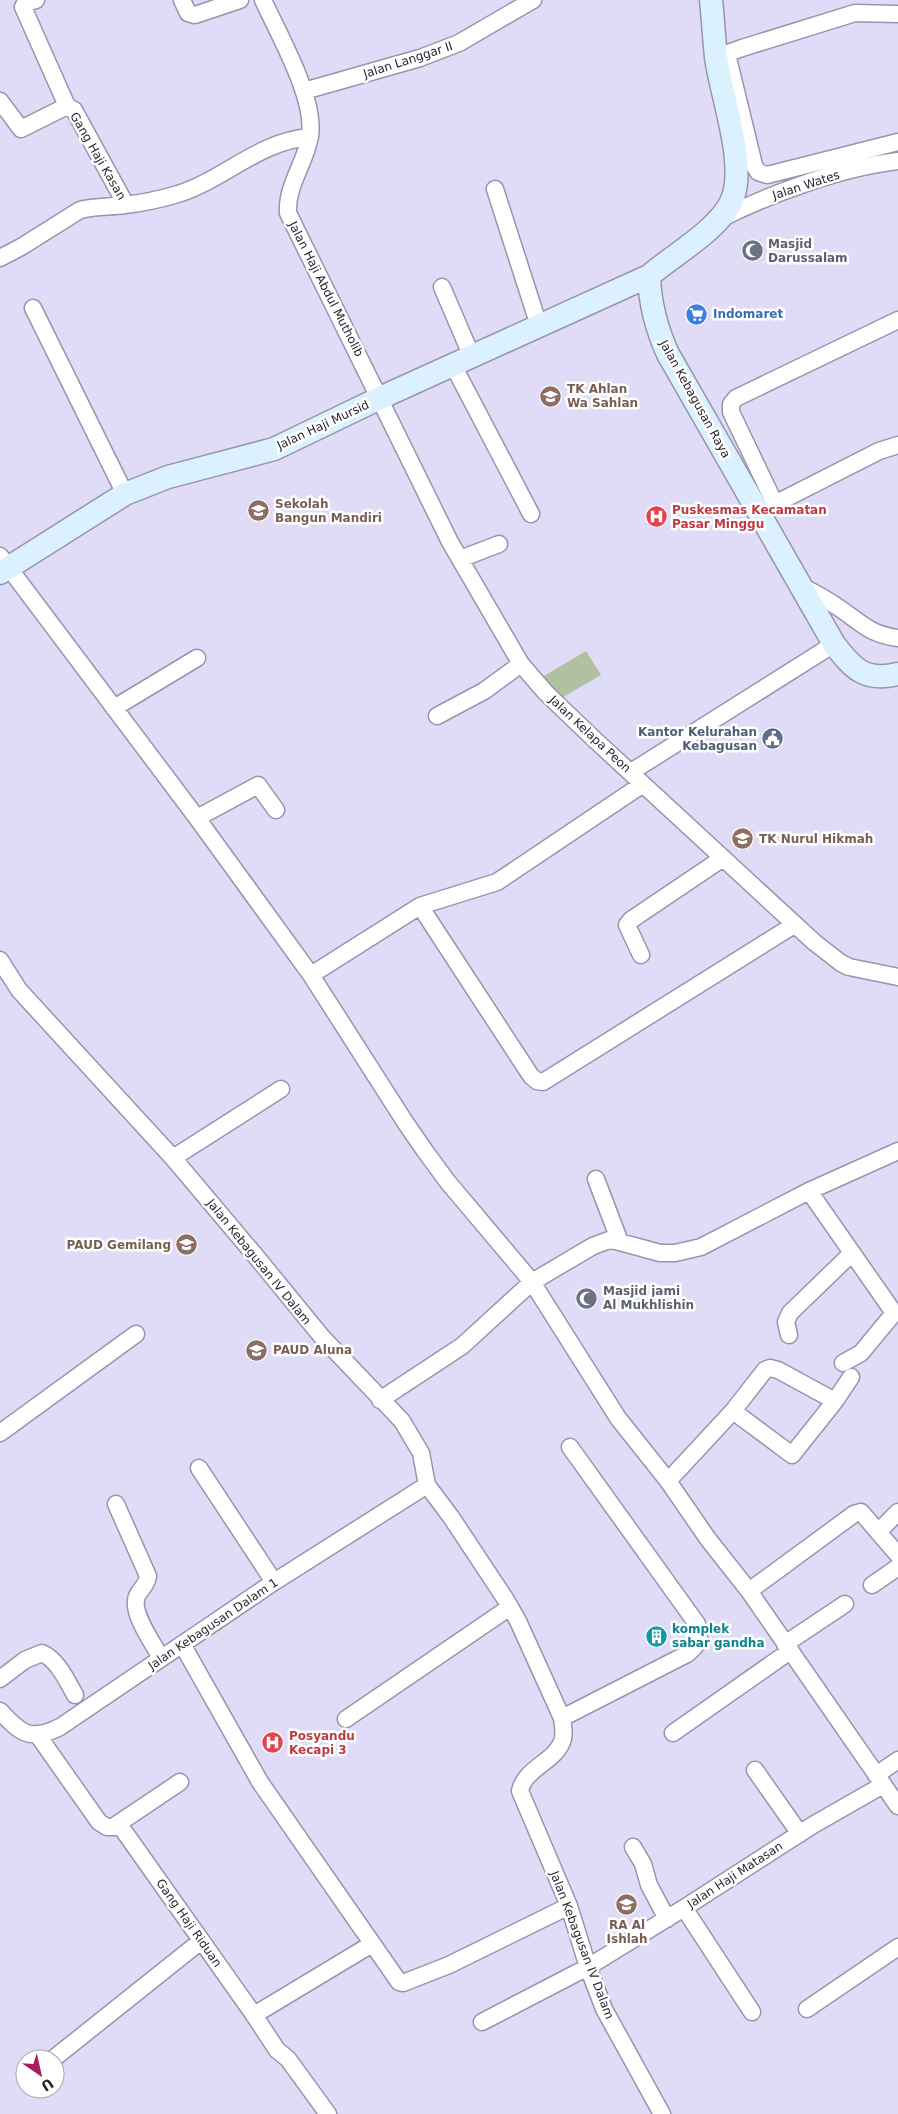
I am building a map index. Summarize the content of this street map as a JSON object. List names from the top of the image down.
{
  "streets": {
    "main road": ["Jalan Kebagusan Raya", "Jalan Haji Mursid"],
    "street": [
      "Jalan Langgar II",
      "Gang Haji Kasan",
      "Jalan Wates",
      "Jalan Haji Abdul Mutholib",
      "Jalan Kelapa Peon",
      "Jalan Kebagusan IV Dalam",
      "Jalan Kebagusan Dalam 1",
      "Jalan Haji Matasan",
      "Gang Haji Riduan"
    ]
  },
  "crossings": [
    ["Jalan Langgar II", "Jalan Haji Abdul Mutholib"],
    ["Jalan Haji Abdul Mutholib", "Jalan Haji Mursid"],
    ["Jalan Haji Abdul Mutholib", "Jalan Kelapa Peon"],
    ["Jalan Kebagusan Raya", "Jalan Haji Mursid"],
    ["Jalan Haji Mursid", "Jalan Kelapa Peon"],
    ["Jalan Kebagusan IV Dalam", "Jalan Kebagusan Dalam 1"],
    ["Jalan Kebagusan IV Dalam", "Jalan Haji Matasan"],
    ["Jalan Kebagusan Dalam 1", "Gang Haji Riduan"]
  ],
  "places": {
    "mosque": ["Masjid Darussalam", "Masjid jami Al Mukhlishin"],
    "supermarket": ["Indomaret"],
    "school or university": [
      "TK Ahlan Wa Sahlan",
      "Sekolah Bangun Mandiri",
      "TK Nurul Hikmah",
      "PAUD Gemilang",
      "PAUD Aluna",
      "RA Al Ishlah"
    ],
    "hospital": ["Puskesmas Kecamatan Pasar Minggu", "Posyandu Kecapi 3"],
    "public building": ["Kantor Kelurahan Kebagusan"],
    "building": ["komplek sabar gandha"]
  },
  "north": "bottom right"
}
